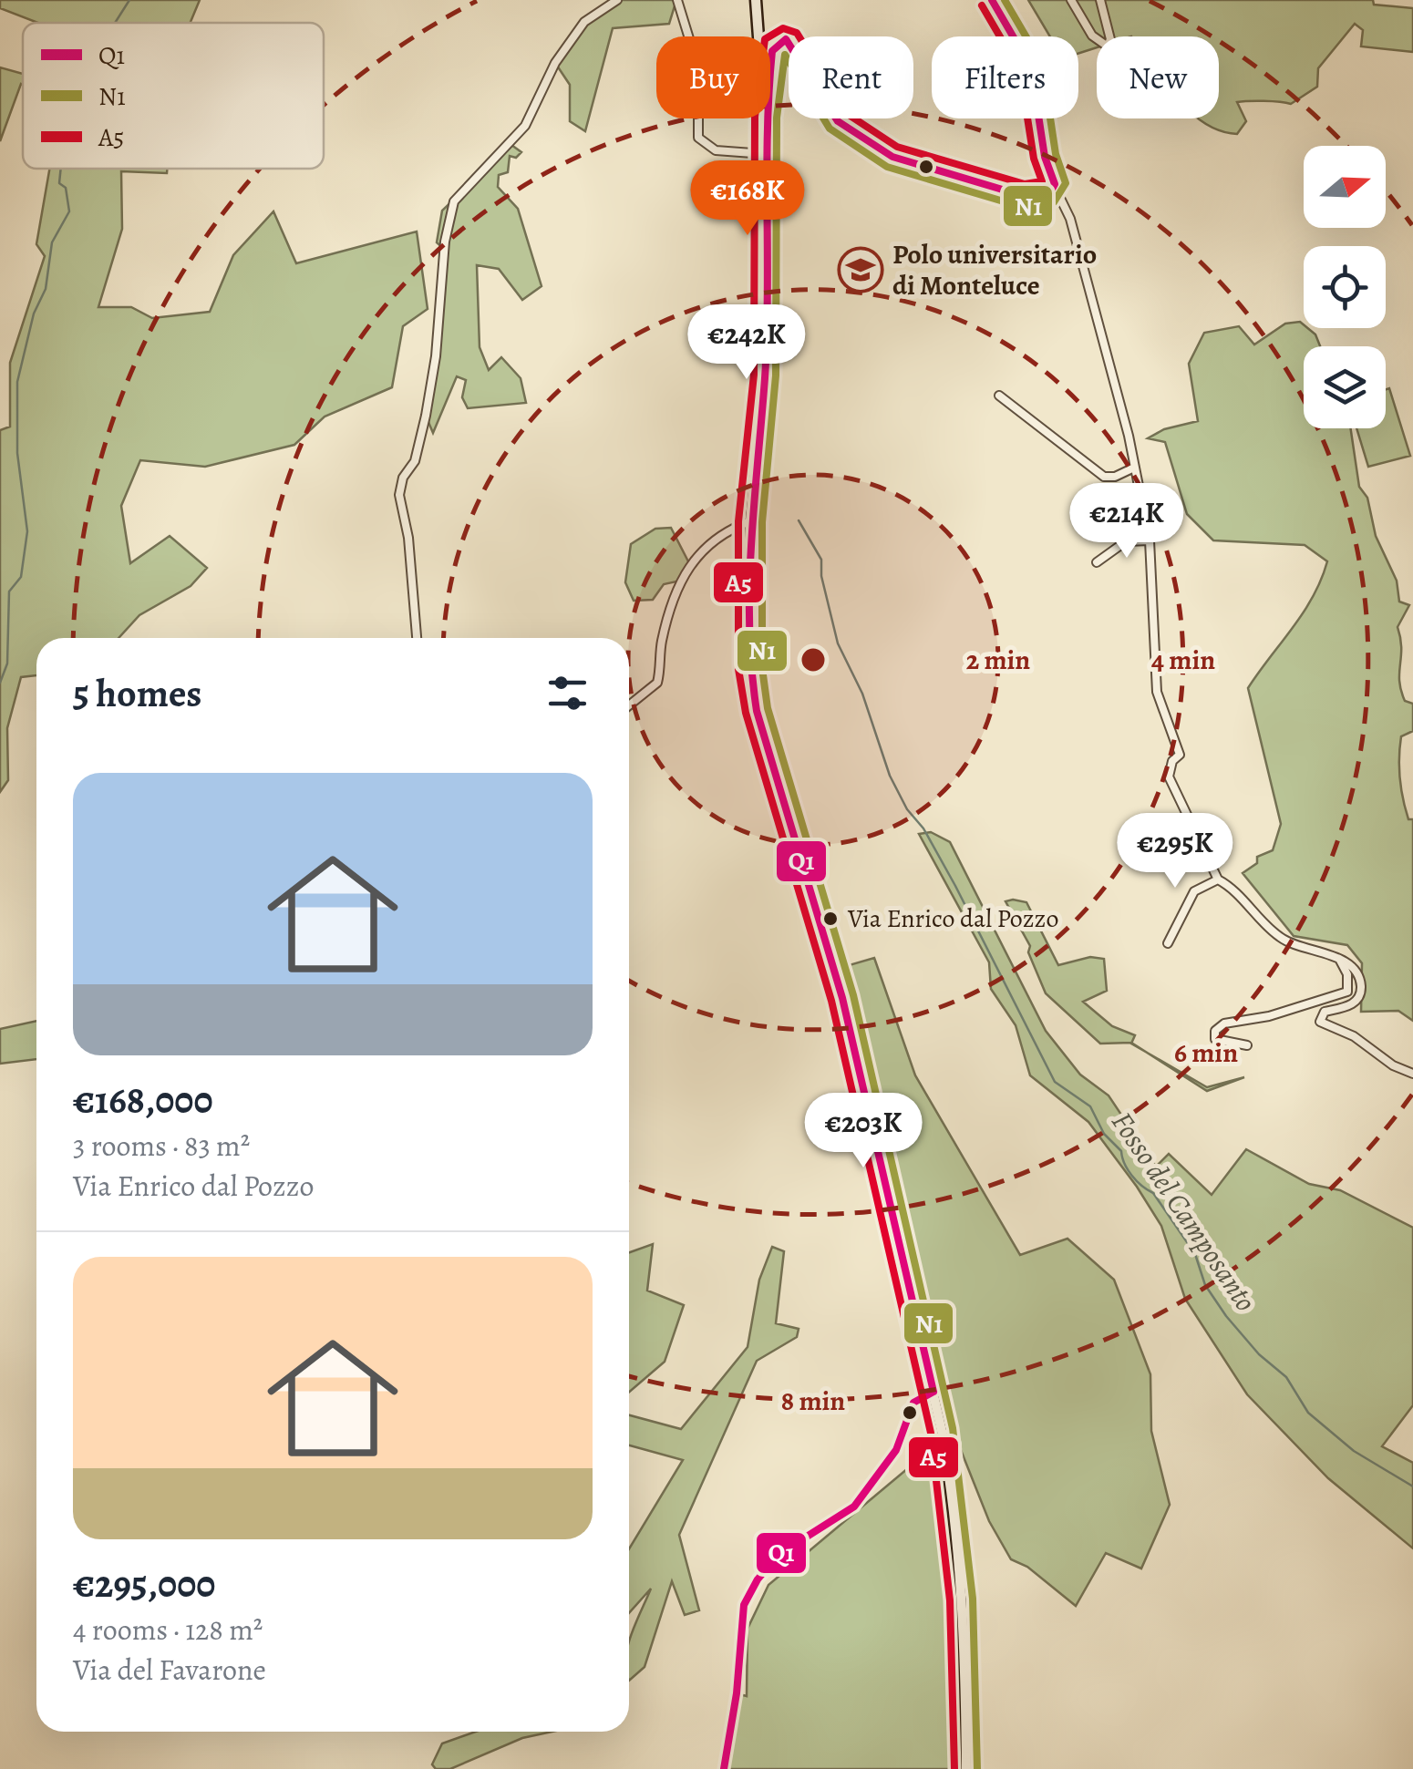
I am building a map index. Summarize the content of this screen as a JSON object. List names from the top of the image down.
{
  "water": ["Fosso del Camposanto"],
  "places": {
    "school or university": ["Polo universitario di Monteluce"],
    "other": ["Via Enrico dal Pozzo"]
  },
  "lines": ["transit line Q1", "transit line N1", "transit line A5"],
  "legend": ["Q1", "N1", "A5"],
  "north": "right",
  "page": {
    "chip": [
      "Buy",
      "Rent",
      "Filters",
      "New"
    ],
    "price": [
      "€168K",
      "€242K",
      "€214K",
      "€295K",
      "€203K"
    ],
    "heading": "5 homes",
    "list": [
      {
        "name": "€168,000",
        "note": "3 rooms · 83 m² · Via Enrico dal Pozzo"
      },
      {
        "name": "€295,000",
        "note": "4 rooms · 128 m² · Via del Favarone"
      }
    ]
  },
  "rings": [
    "2 min",
    "4 min",
    "6 min",
    "8 min"
  ]
}
